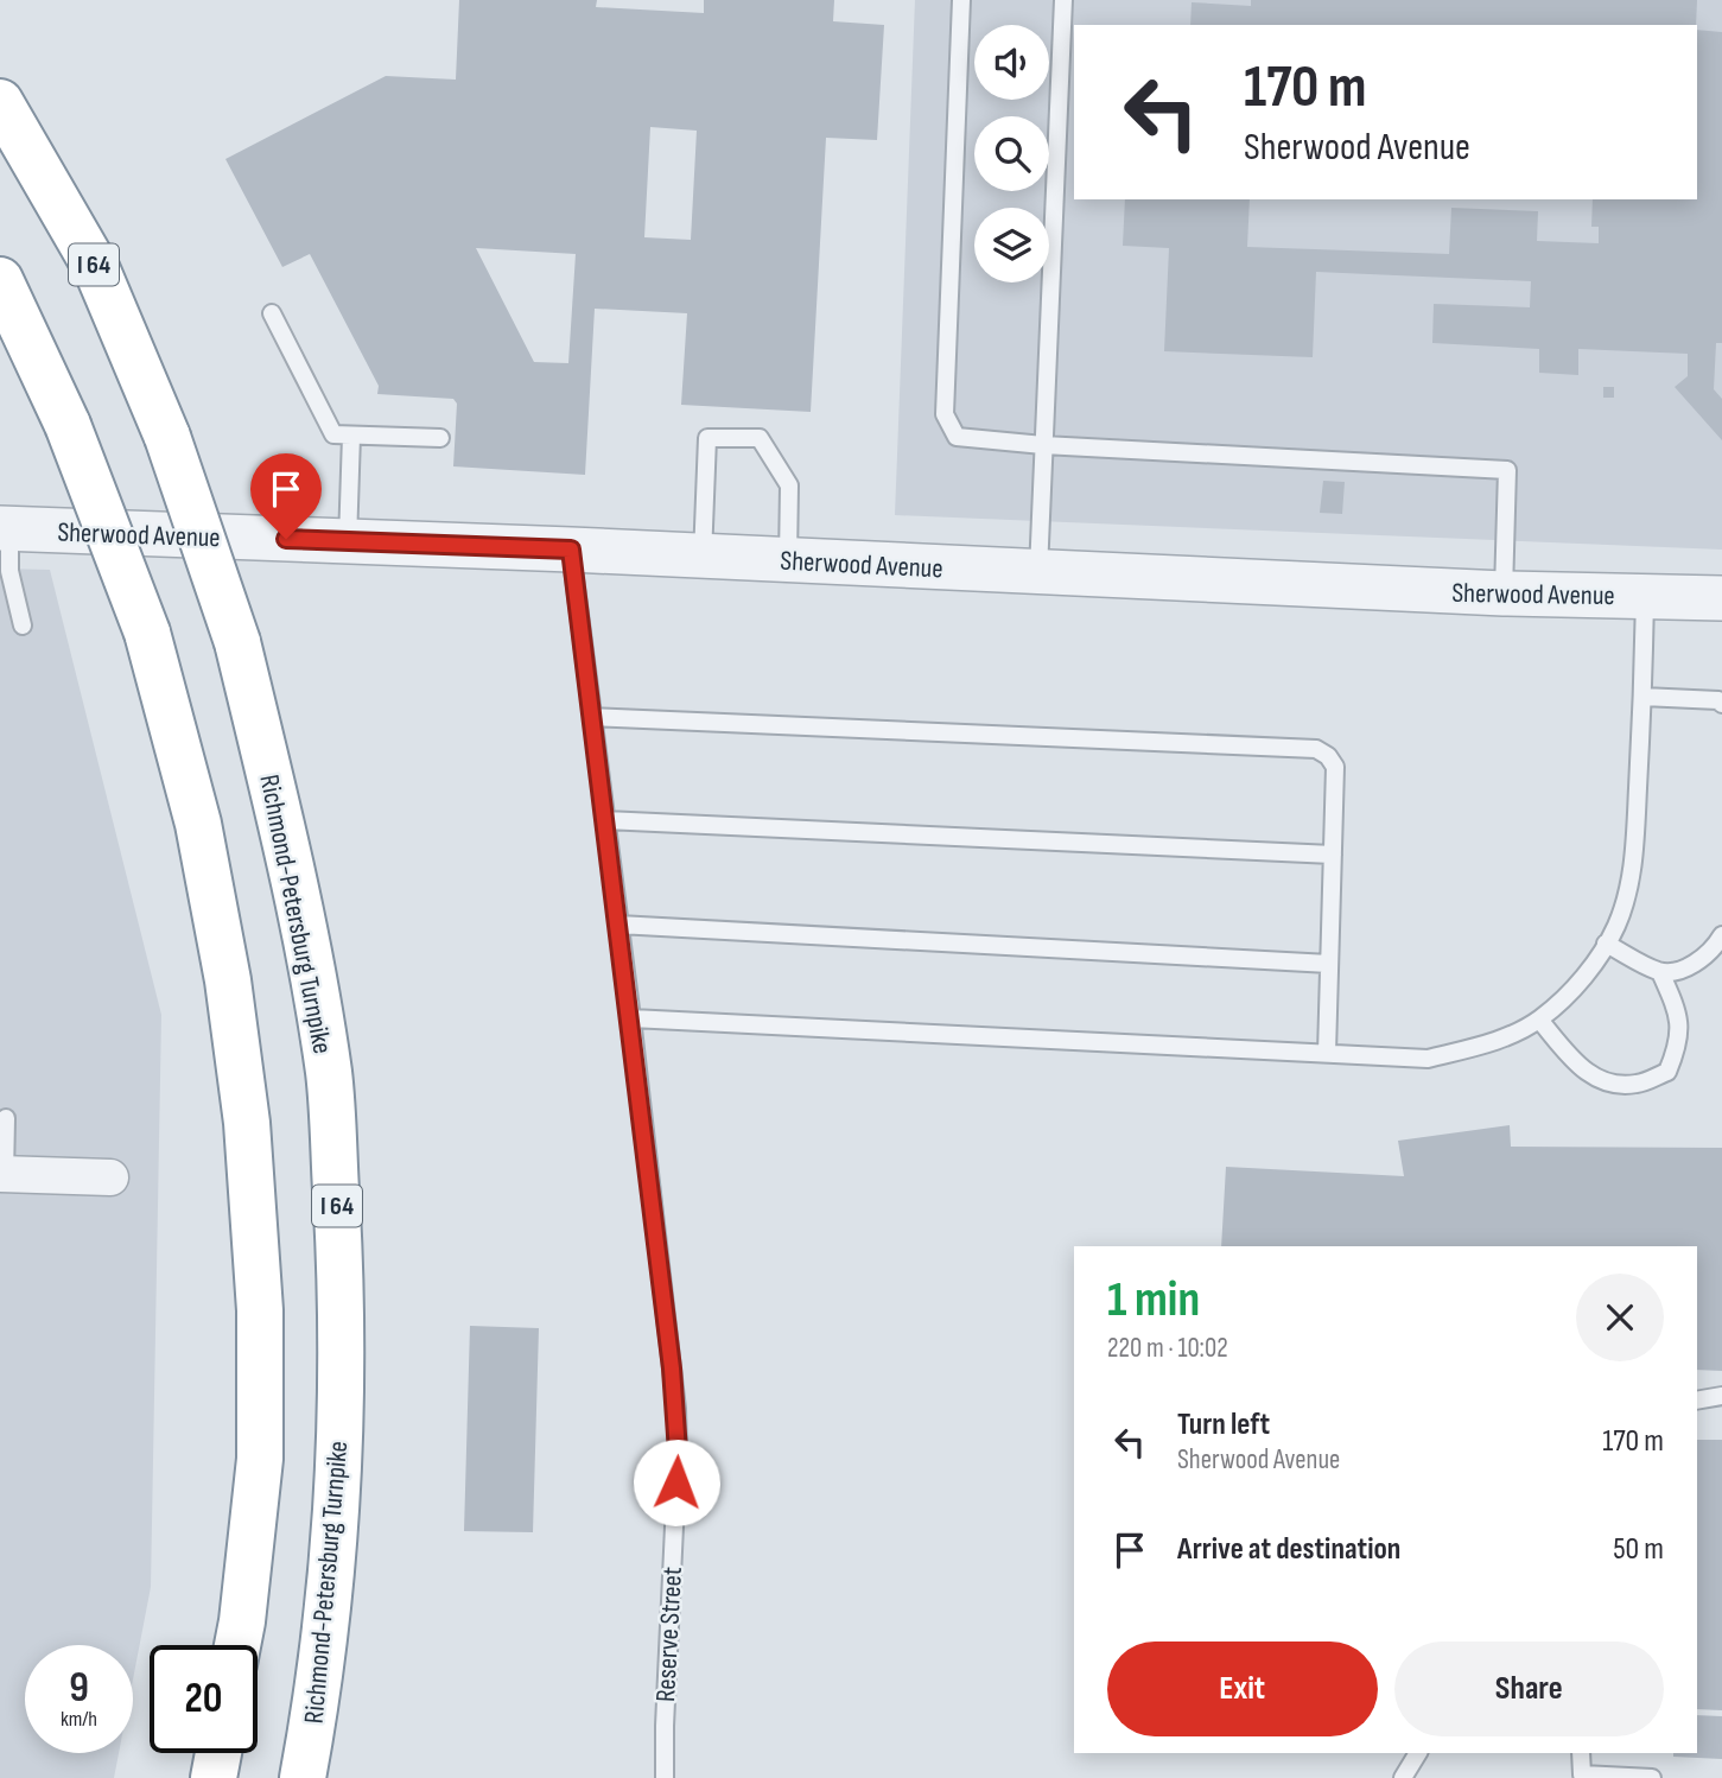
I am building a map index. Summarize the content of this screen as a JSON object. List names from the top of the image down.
{
  "streets": {
    "highway": ["I 64", "Richmond-Petersburg Turnpike"],
    "street": ["Sherwood Avenue"],
    "lane": ["Reserve Street"]
  },
  "crossings": [
    ["Sherwood Avenue", "Reserve Street"]
  ],
  "page": {
    "turn": ["170 m", "Sherwood Avenue"],
    "heading": ["1 min", "220 m · 10:02"],
    "list": [
      {
        "name": "Turn left",
        "note": "Sherwood Avenue",
        "value": "170 m"
      },
      {
        "name": "Arrive at destination",
        "value": "50 m"
      }
    ],
    "buttons": ["Exit", "Share"],
    "speed": "9 km/h",
    "limit": "20"
  }
}
